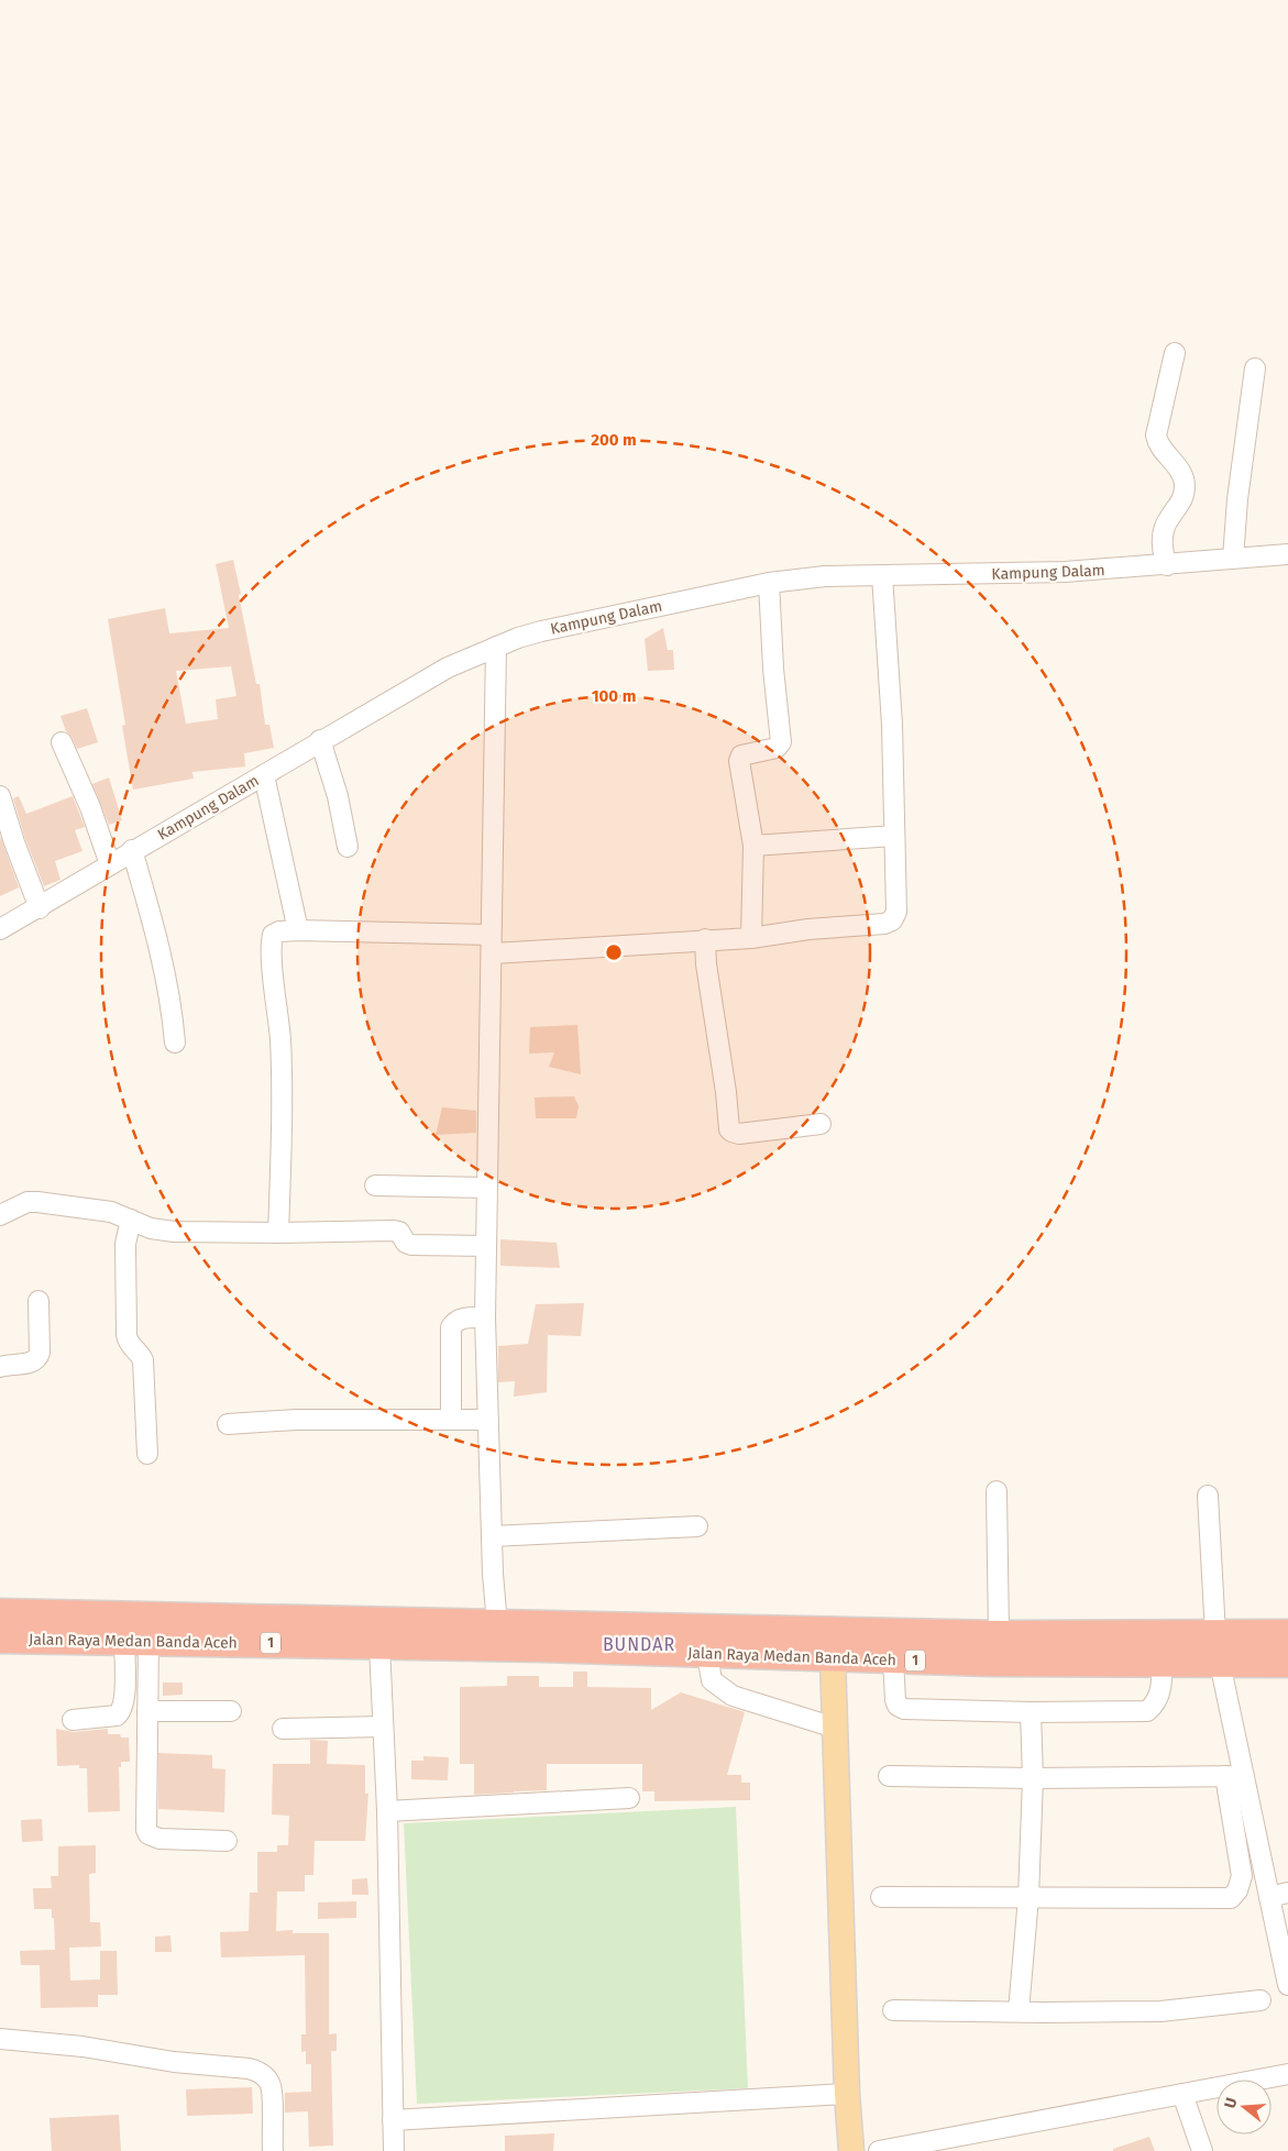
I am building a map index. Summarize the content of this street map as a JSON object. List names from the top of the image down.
{
  "streets": {
    "highway": ["Jalan Raya Medan Banda Aceh", "1"],
    "street": ["Kampung Dalam"]
  },
  "districts": ["BUNDAR"],
  "north": "left",
  "rings": ["200 m", "100 m"]
}
